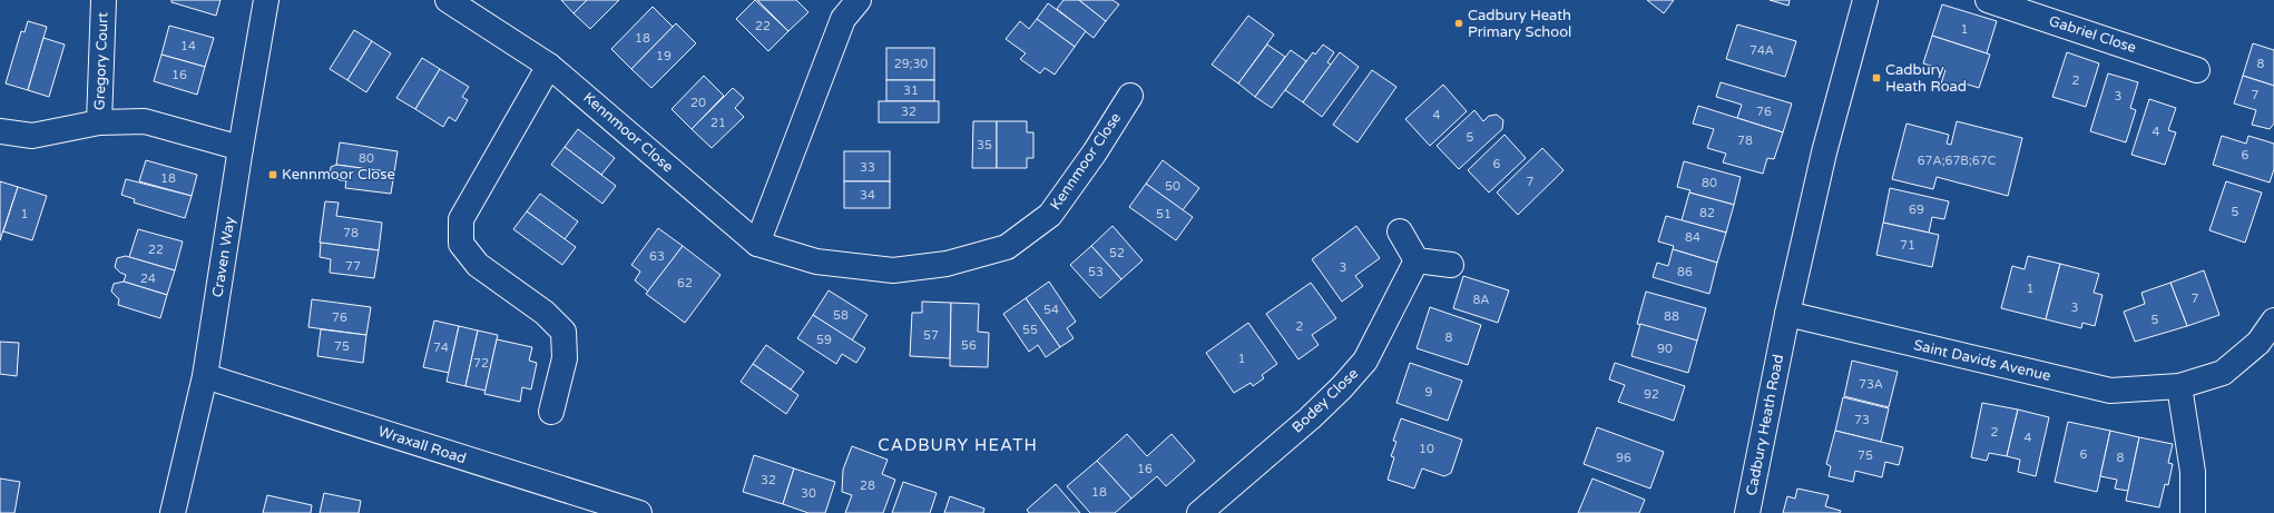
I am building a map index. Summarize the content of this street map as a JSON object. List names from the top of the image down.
{
  "streets": {
    "street": [
      "Gabriel Close",
      "Gregory Court",
      "Kennmoor Close",
      "Craven Way",
      "Saint Davids Avenue",
      "Bodey Close",
      "Cadbury Heath Road",
      "Wraxall Road"
    ]
  },
  "crossings": [
    ["Gregory Court", "Craven Way"],
    ["Craven Way", "Wraxall Road"],
    ["Saint Davids Avenue", "Cadbury Heath Road"]
  ],
  "districts": ["CADBURY HEATH"],
  "places": {
    "other": ["Cadbury Heath Primary School"],
    "transit": ["Cadbury Heath Road", "Kennmoor Close"]
  },
  "house_numbers": [
    "22",
    "1",
    "18",
    "14",
    "74A",
    "19",
    "29;30",
    "8",
    "16",
    "2",
    "31",
    "7",
    "3",
    "20",
    "32",
    "76",
    "4",
    "21",
    "4",
    "5",
    "78",
    "35",
    "6",
    "80",
    "67A;67B;67C",
    "6",
    "33",
    "18",
    "7",
    "80",
    "50",
    "34",
    "69",
    "5",
    "82",
    "1",
    "51",
    "78",
    "84",
    "71",
    "22",
    "52",
    "63",
    "77",
    "3",
    "53",
    "86",
    "24",
    "62",
    "1",
    "7",
    "8A",
    "3",
    "54",
    "58",
    "88",
    "76",
    "5",
    "2",
    "55",
    "57",
    "8",
    "59",
    "56",
    "75",
    "74",
    "90",
    "1",
    "72",
    "73A",
    "9",
    "92",
    "73",
    "2",
    "4",
    "10",
    "6",
    "75",
    "96",
    "8",
    "16",
    "32",
    "28",
    "18",
    "30"
  ]
}
